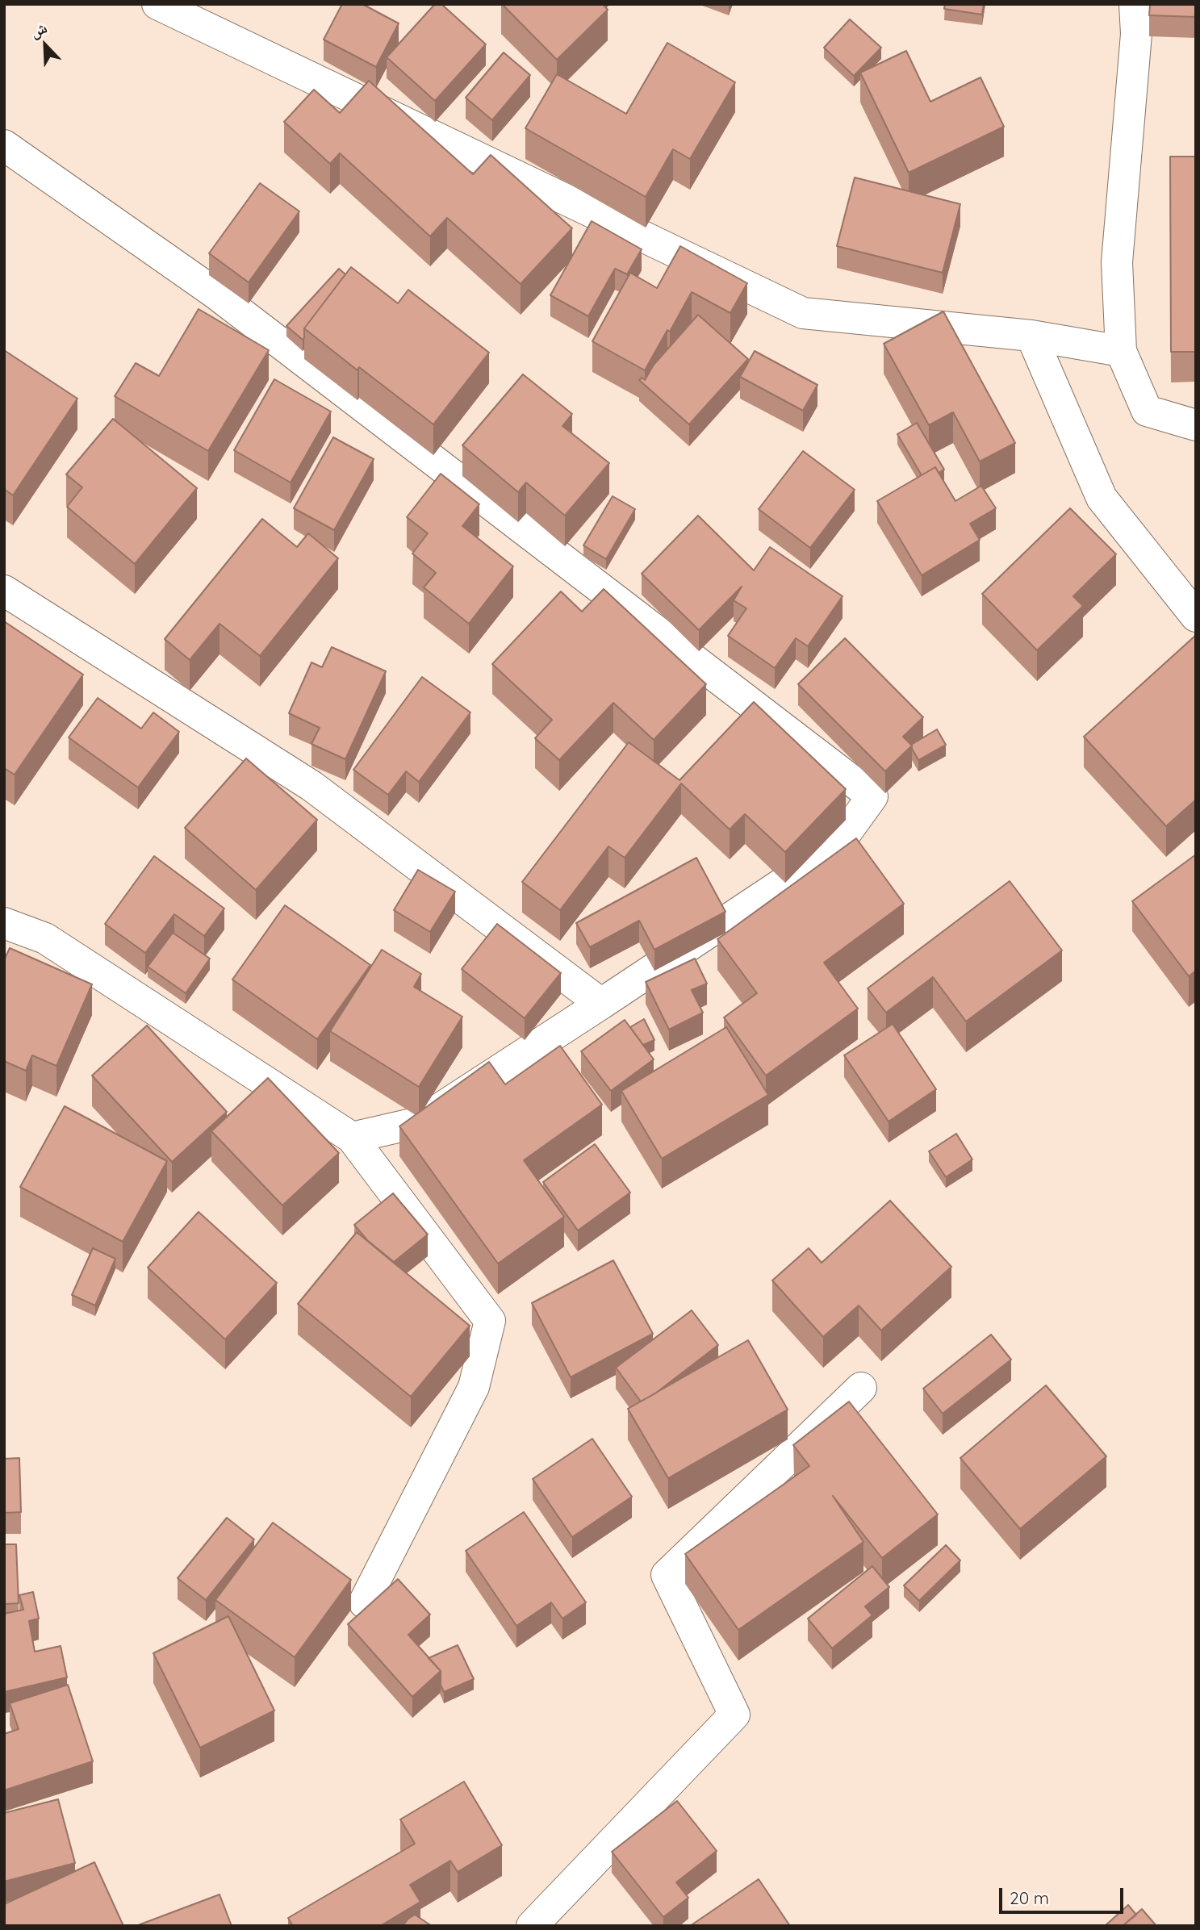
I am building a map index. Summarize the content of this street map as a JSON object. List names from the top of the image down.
{
  "scale_bar": "20 m",
  "north": "top left"
}
